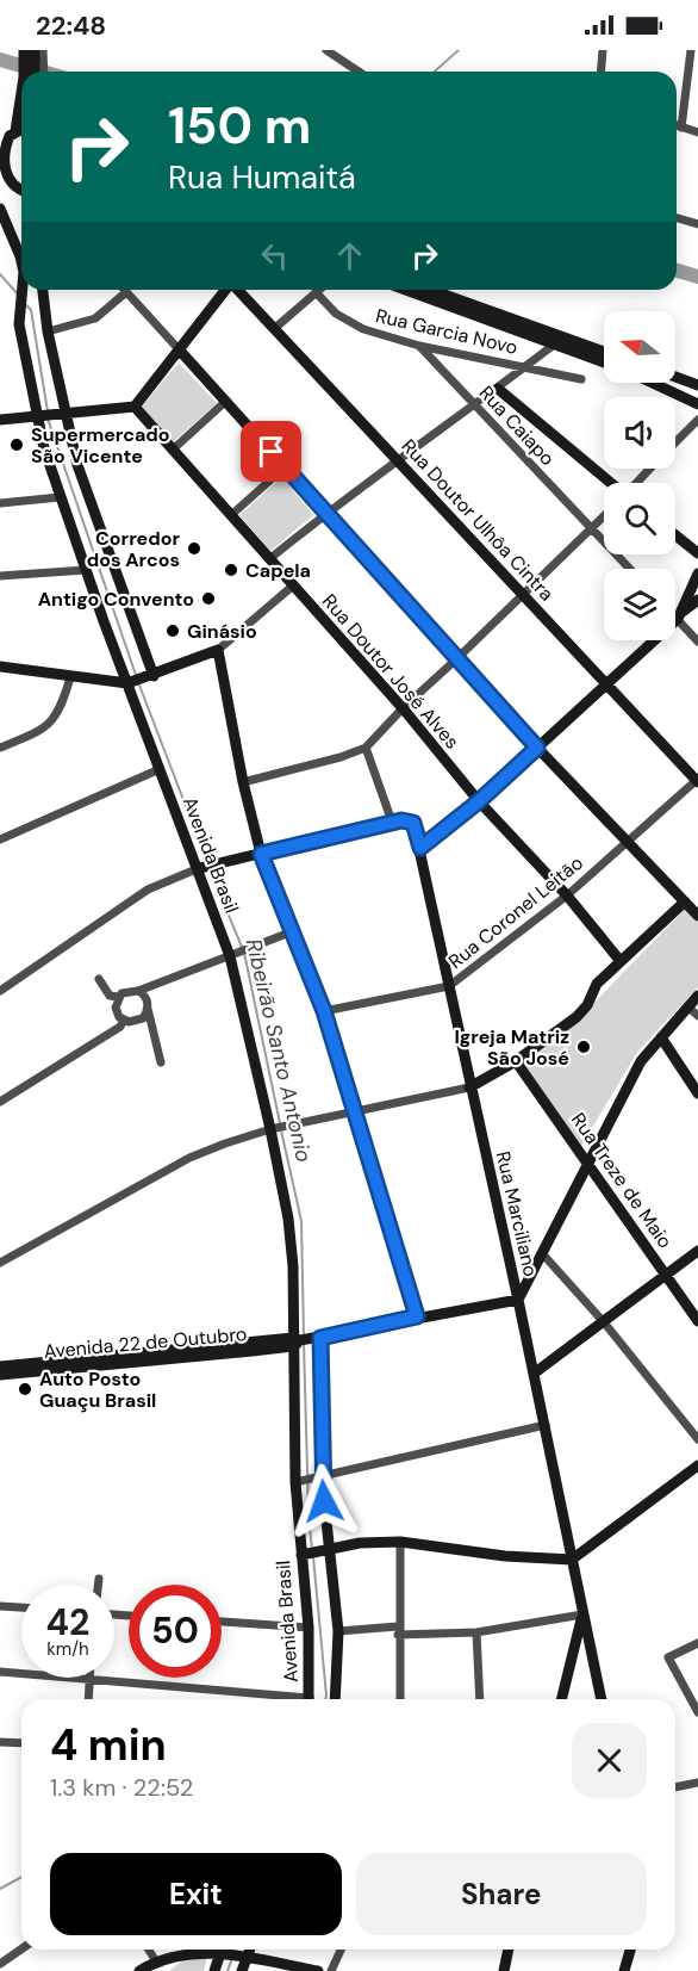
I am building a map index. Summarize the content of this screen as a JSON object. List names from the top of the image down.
{
  "streets": {
    "street": [
      "Rua Garcia Novo",
      "Rua Caiapo",
      "Rua Doutor Ulhôa Cintra",
      "Rua Doutor José Alves",
      "Avenida Brasil",
      "Rua Coronel Leitão",
      "Rua Treze de Maio",
      "Rua Marciliano",
      "Avenida 22 de Outubro"
    ]
  },
  "crossings": [
    ["Rua Garcia Novo", "Rua Caiapo"],
    ["Rua Doutor Ulhôa Cintra", "Rua Coronel Leitão"],
    ["Rua Doutor José Alves", "Rua Coronel Leitão"],
    ["Avenida Brasil", "Avenida 22 de Outubro"],
    ["Rua Coronel Leitão", "Rua Marciliano"]
  ],
  "water": ["Ribeirão Santo Antonio"],
  "places": [
    "Supermercado São Vicente",
    "Corredor dos Arcos",
    "Capela",
    "Antigo Convento",
    "Ginásio",
    "Igreja Matriz São José",
    "Auto Posto Guaçu Brasil"
  ],
  "north": "left",
  "page": {
    "status": "22:48",
    "turn": ["150 m", "Rua Humaitá"],
    "speed": "42 km/h",
    "limit": "50",
    "heading": ["4 min", "1.3 km · 22:52"],
    "buttons": ["Exit", "Share"]
  }
}
